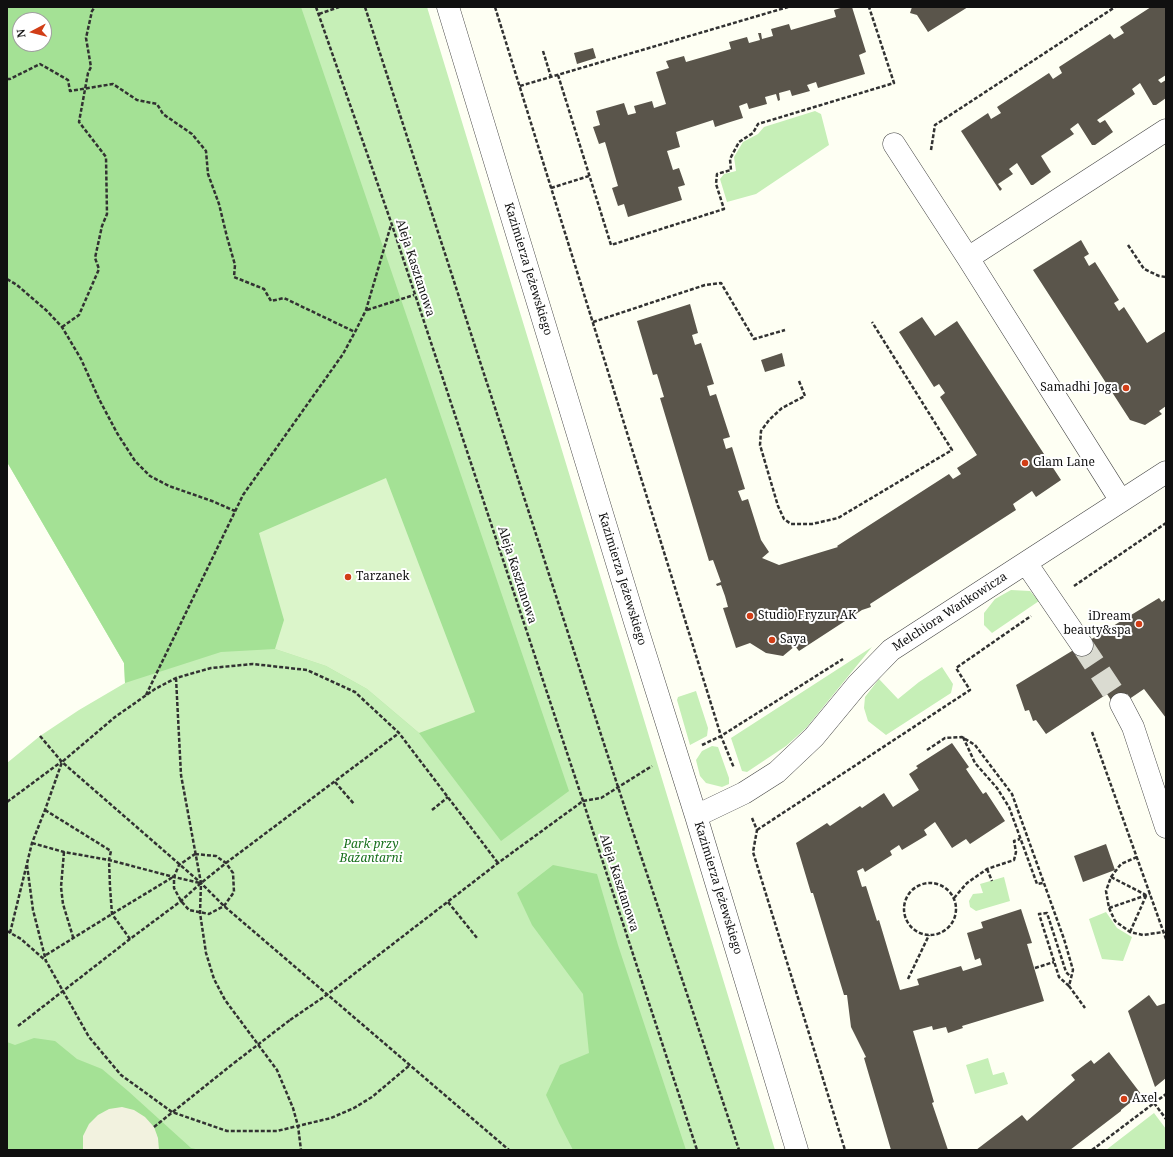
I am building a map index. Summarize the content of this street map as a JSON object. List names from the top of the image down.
{
  "streets": {
    "street": ["Kazimierza Jeżewskiego", "Melchiora Wańkowicza"],
    "path": ["Aleja Kasztanowa"]
  },
  "crossings": [
    ["Kazimierza Jeżewskiego", "Melchiora Wańkowicza"]
  ],
  "parks": ["Park przy Bażantarni"],
  "places": [
    "Samadhi Joga",
    "Glam Lane",
    "Tarzanek",
    "Studio Fryzur AK",
    "iDream beauty&spa",
    "Saya",
    "Axel"
  ],
  "north": "left"
}
